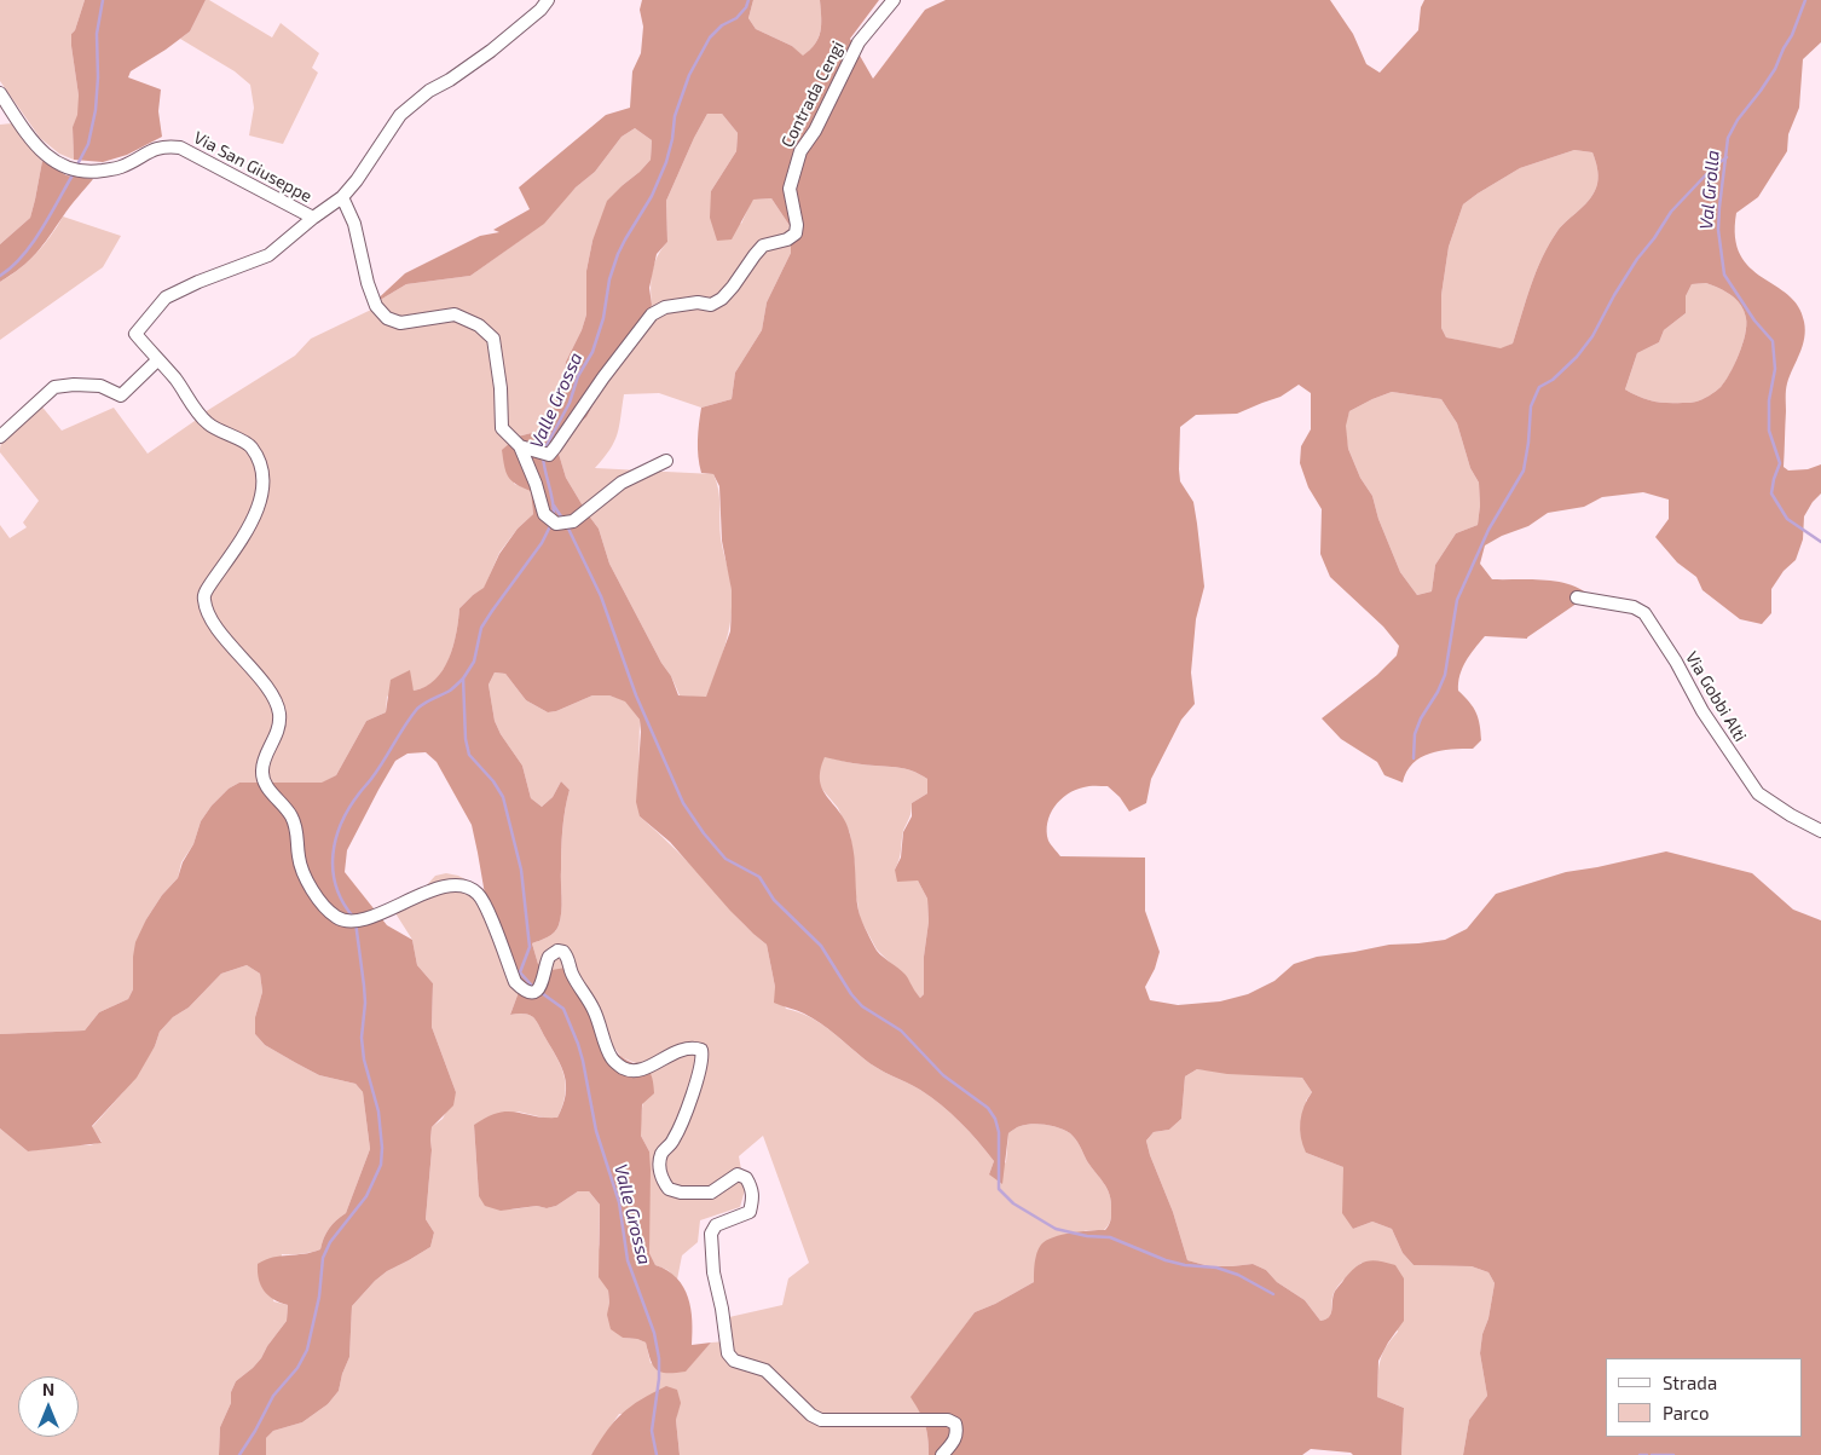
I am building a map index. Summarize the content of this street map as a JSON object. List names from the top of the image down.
{
  "streets": {
    "street": ["Contrada Cengi", "Via San Giuseppe", "Via Gobbi Alti"]
  },
  "water": ["Val Grolla", "Valle Grossa"],
  "legend": ["Strada", "Parco"],
  "north": "top"
}
